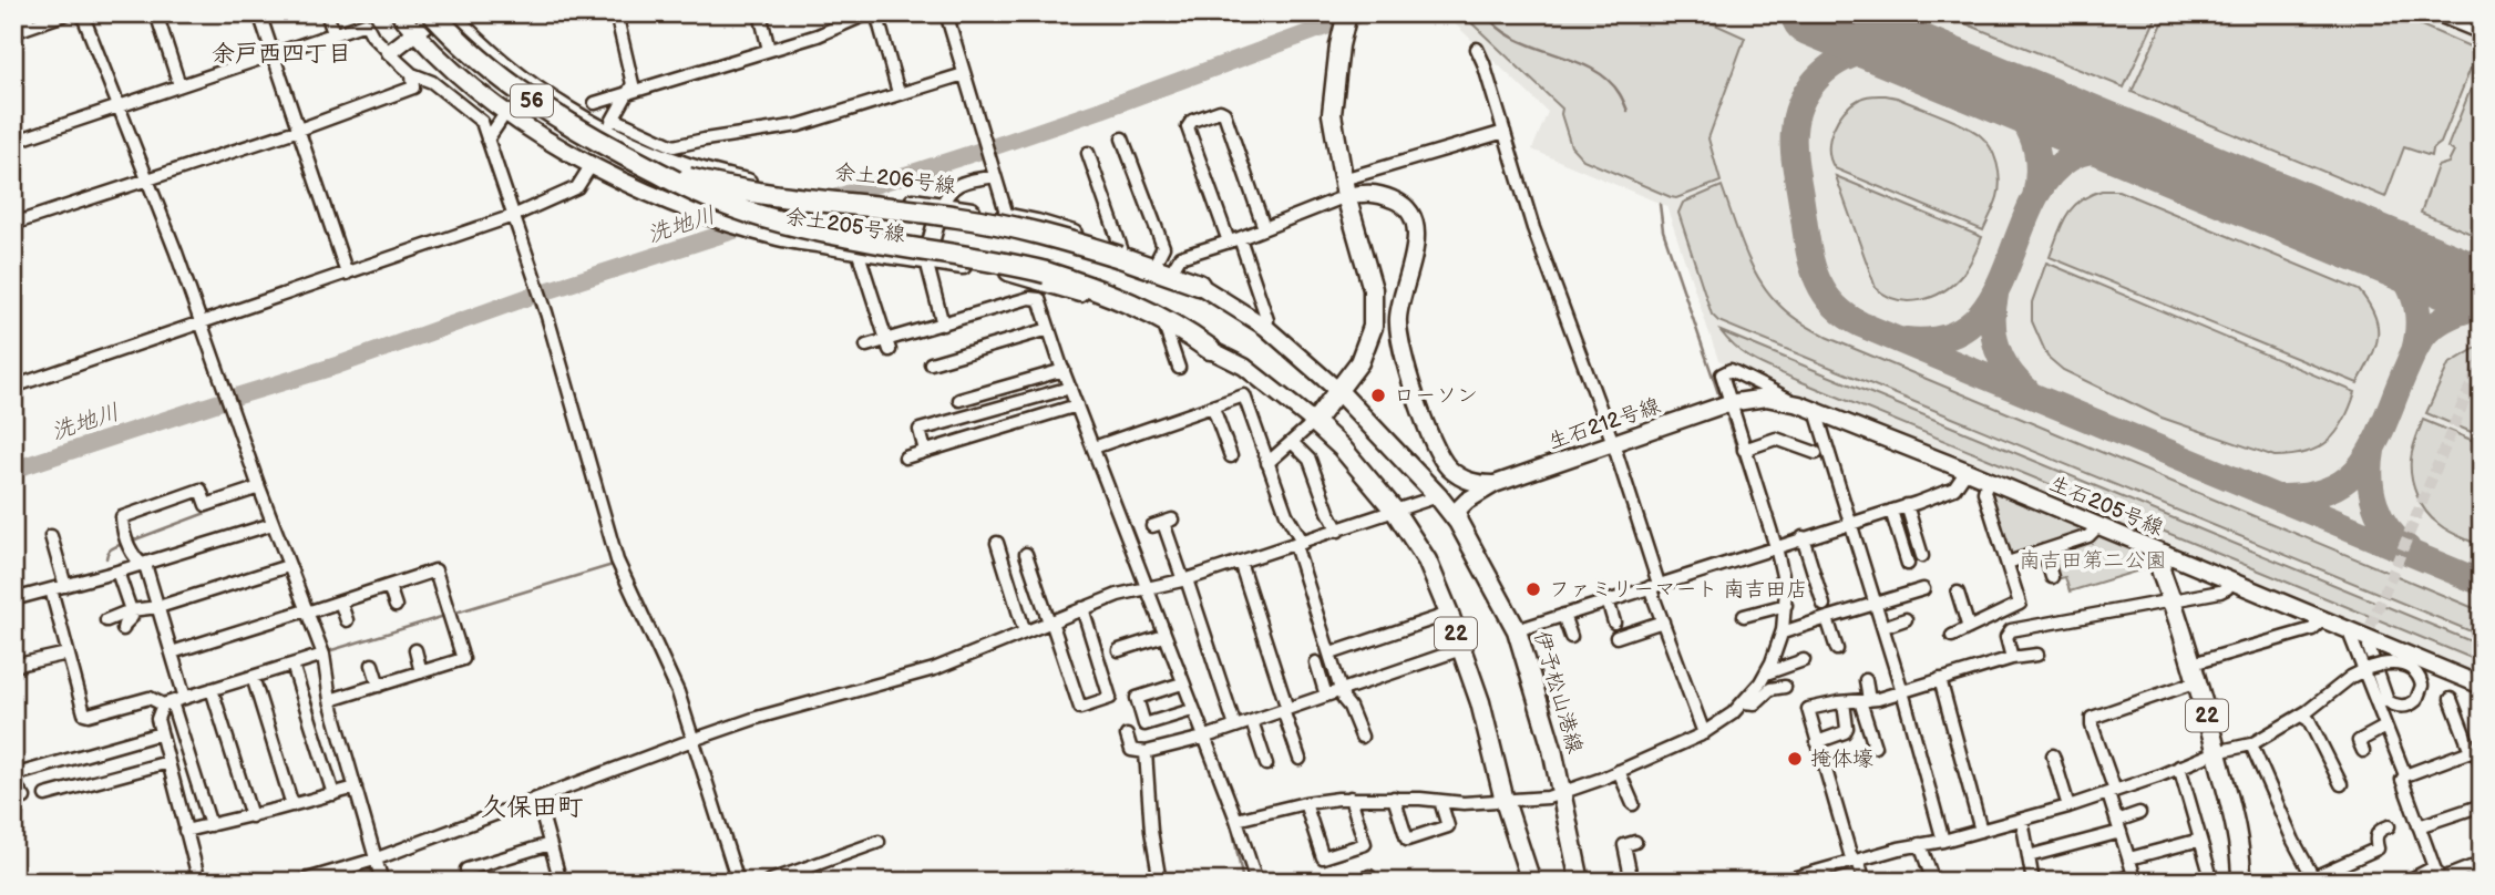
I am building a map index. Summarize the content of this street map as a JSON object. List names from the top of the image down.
{
  "streets": {
    "highway": ["56"],
    "main road": ["22", "伊予松山港線"],
    "street": [
      "余土206号線",
      "余土205号線",
      "生石212号線",
      "生石205号線"
    ]
  },
  "crossings": [
    ["余土206号線", "伊予松山港線"],
    ["余土205号線", "22"],
    ["生石212号線", "生石205号線"],
    ["生石212号線", "伊予松山港線"],
    ["生石205号線", "22"]
  ],
  "districts": ["余戸西四丁目", "久保田町"],
  "water": ["洗地川"],
  "parks": ["南吉田第二公園"],
  "places": ["ローソン", "ファミリーマート 南吉田店", "掩体壕"]
}
